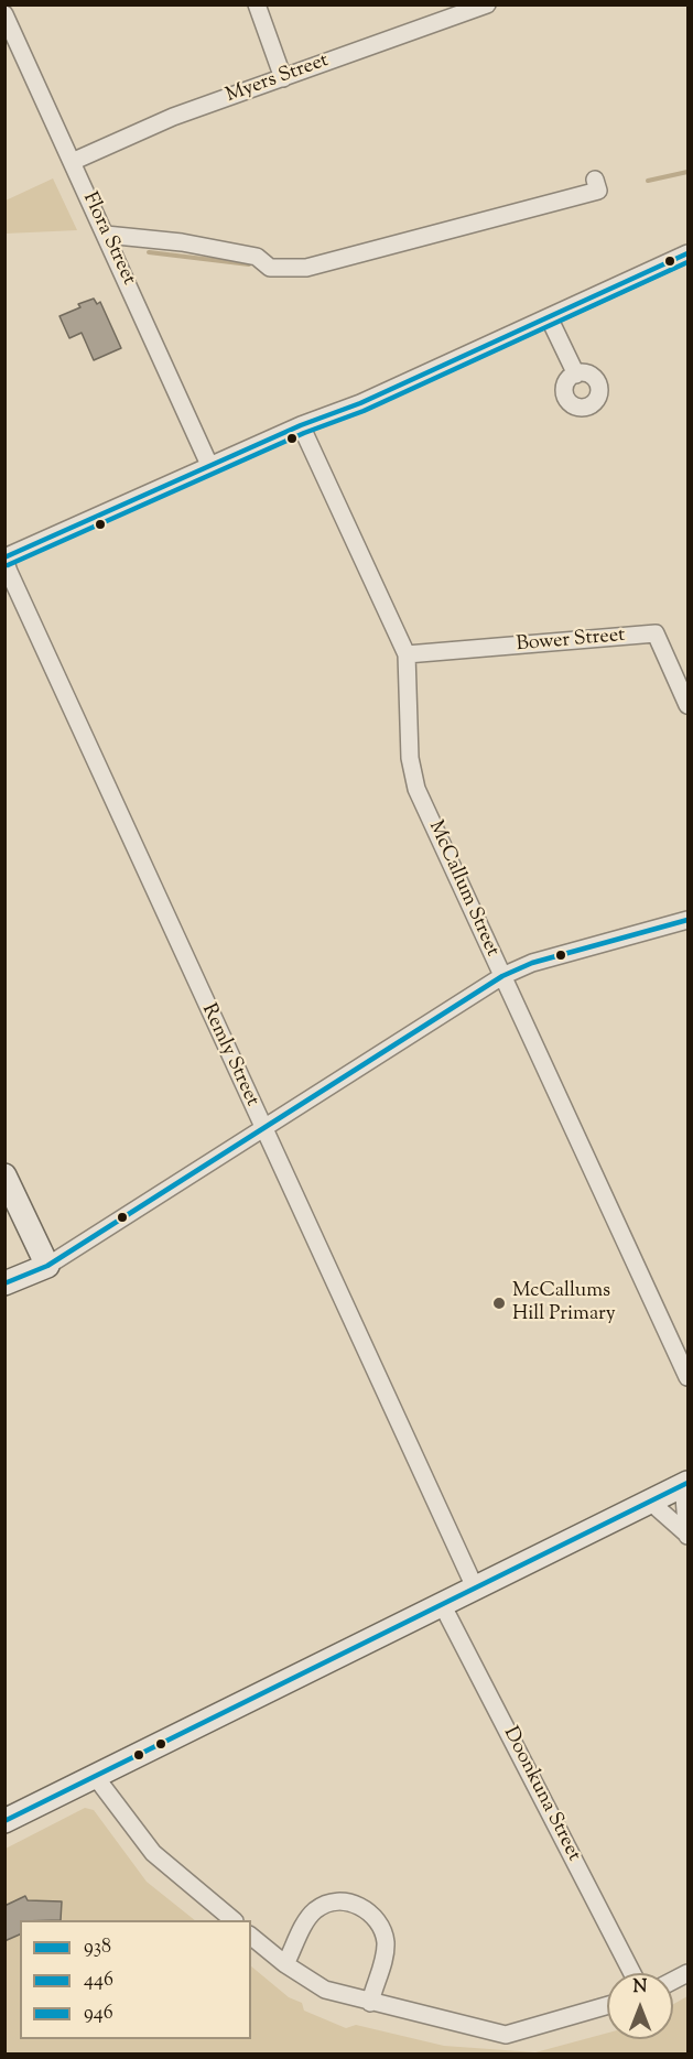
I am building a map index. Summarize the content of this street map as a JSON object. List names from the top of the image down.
{
  "streets": {
    "street": [
      "Myers Street",
      "Flora Street",
      "Bower Street",
      "McCallum Street",
      "Remly Street",
      "Doonkuna Street"
    ]
  },
  "crossings": [
    ["Myers Street", "Flora Street"],
    ["Bower Street", "McCallum Street"]
  ],
  "places": ["McCallums Hill Primary"],
  "lines": ["transit line 938", "transit line 946", "transit line 446"],
  "legend": ["938", "446", "946"],
  "north": "top"
}
